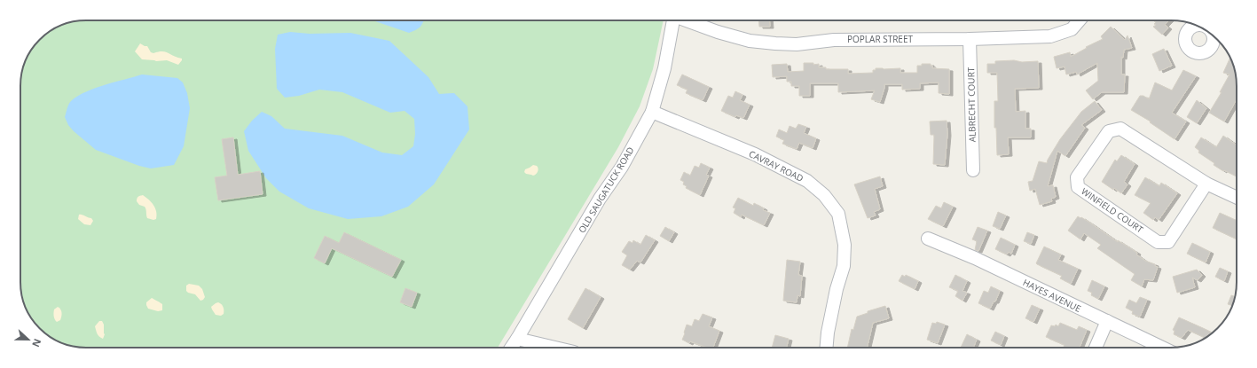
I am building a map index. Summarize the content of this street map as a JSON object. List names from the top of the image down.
{
  "streets": {
    "street": [
      "POPLAR STREET",
      "ALBRECHT COURT",
      "CAVRAY ROAD",
      "OLD SAUGATUCK ROAD",
      "WINFIELD COURT",
      "HAYES AVENUE"
    ]
  },
  "crossings": [
    ["POPLAR STREET", "ALBRECHT COURT"],
    ["CAVRAY ROAD", "OLD SAUGATUCK ROAD"]
  ],
  "north": "right"
}
